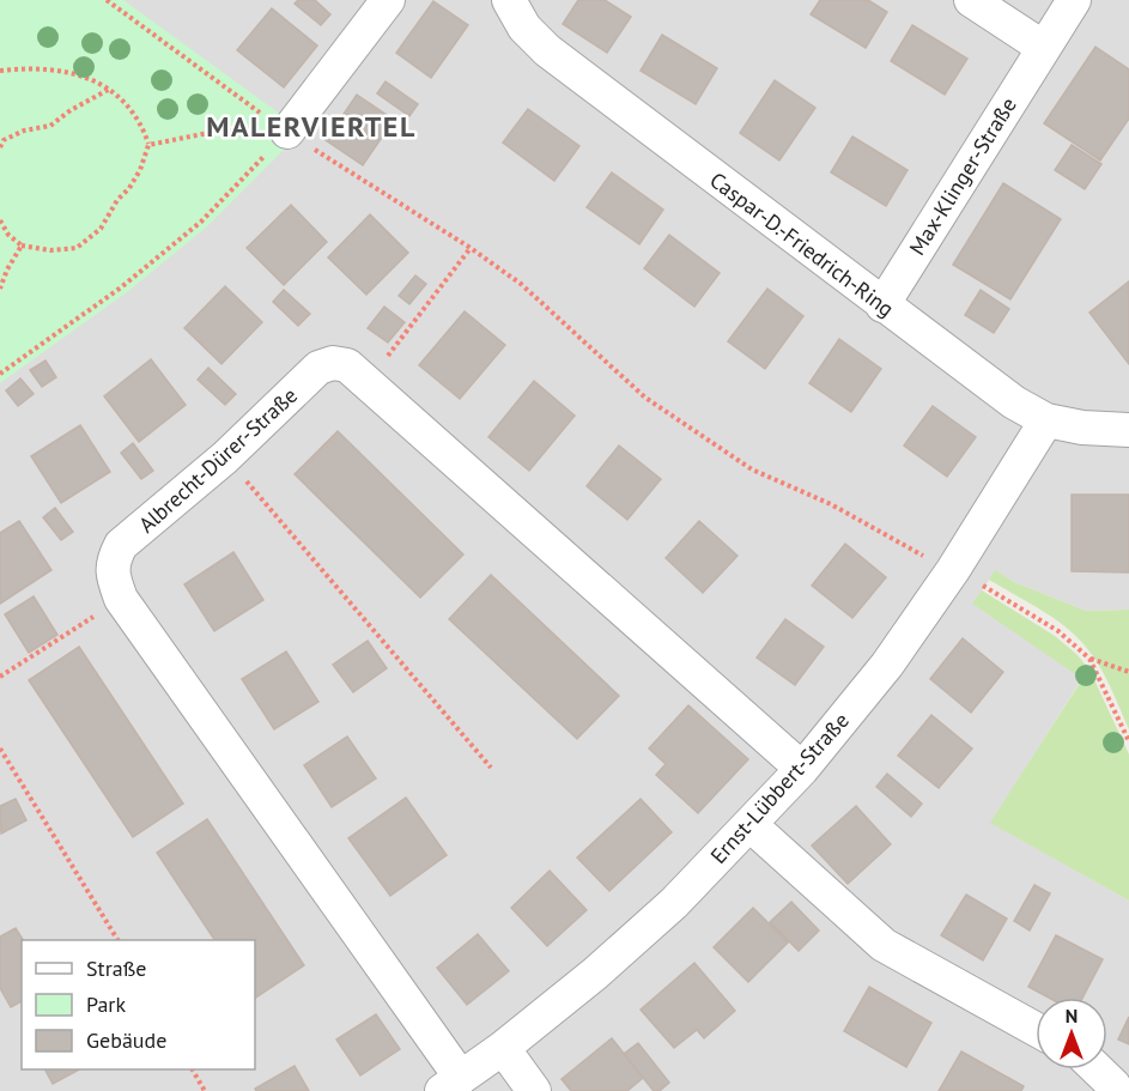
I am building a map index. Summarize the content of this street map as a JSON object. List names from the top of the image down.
{
  "streets": {
    "street": [
      "Max-Klinger-Straße",
      "Caspar-D.-Friedrich-Ring",
      "Albrecht-Dürer-Straße",
      "Ernst-Lübbert-Straße"
    ]
  },
  "crossings": [
    ["Max-Klinger-Straße", "Caspar-D.-Friedrich-Ring"],
    ["Caspar-D.-Friedrich-Ring", "Ernst-Lübbert-Straße"],
    ["Albrecht-Dürer-Straße", "Ernst-Lübbert-Straße"]
  ],
  "districts": ["MALERVIERTEL"],
  "legend": ["Straße", "Park", "Gebäude"],
  "north": "top"
}
